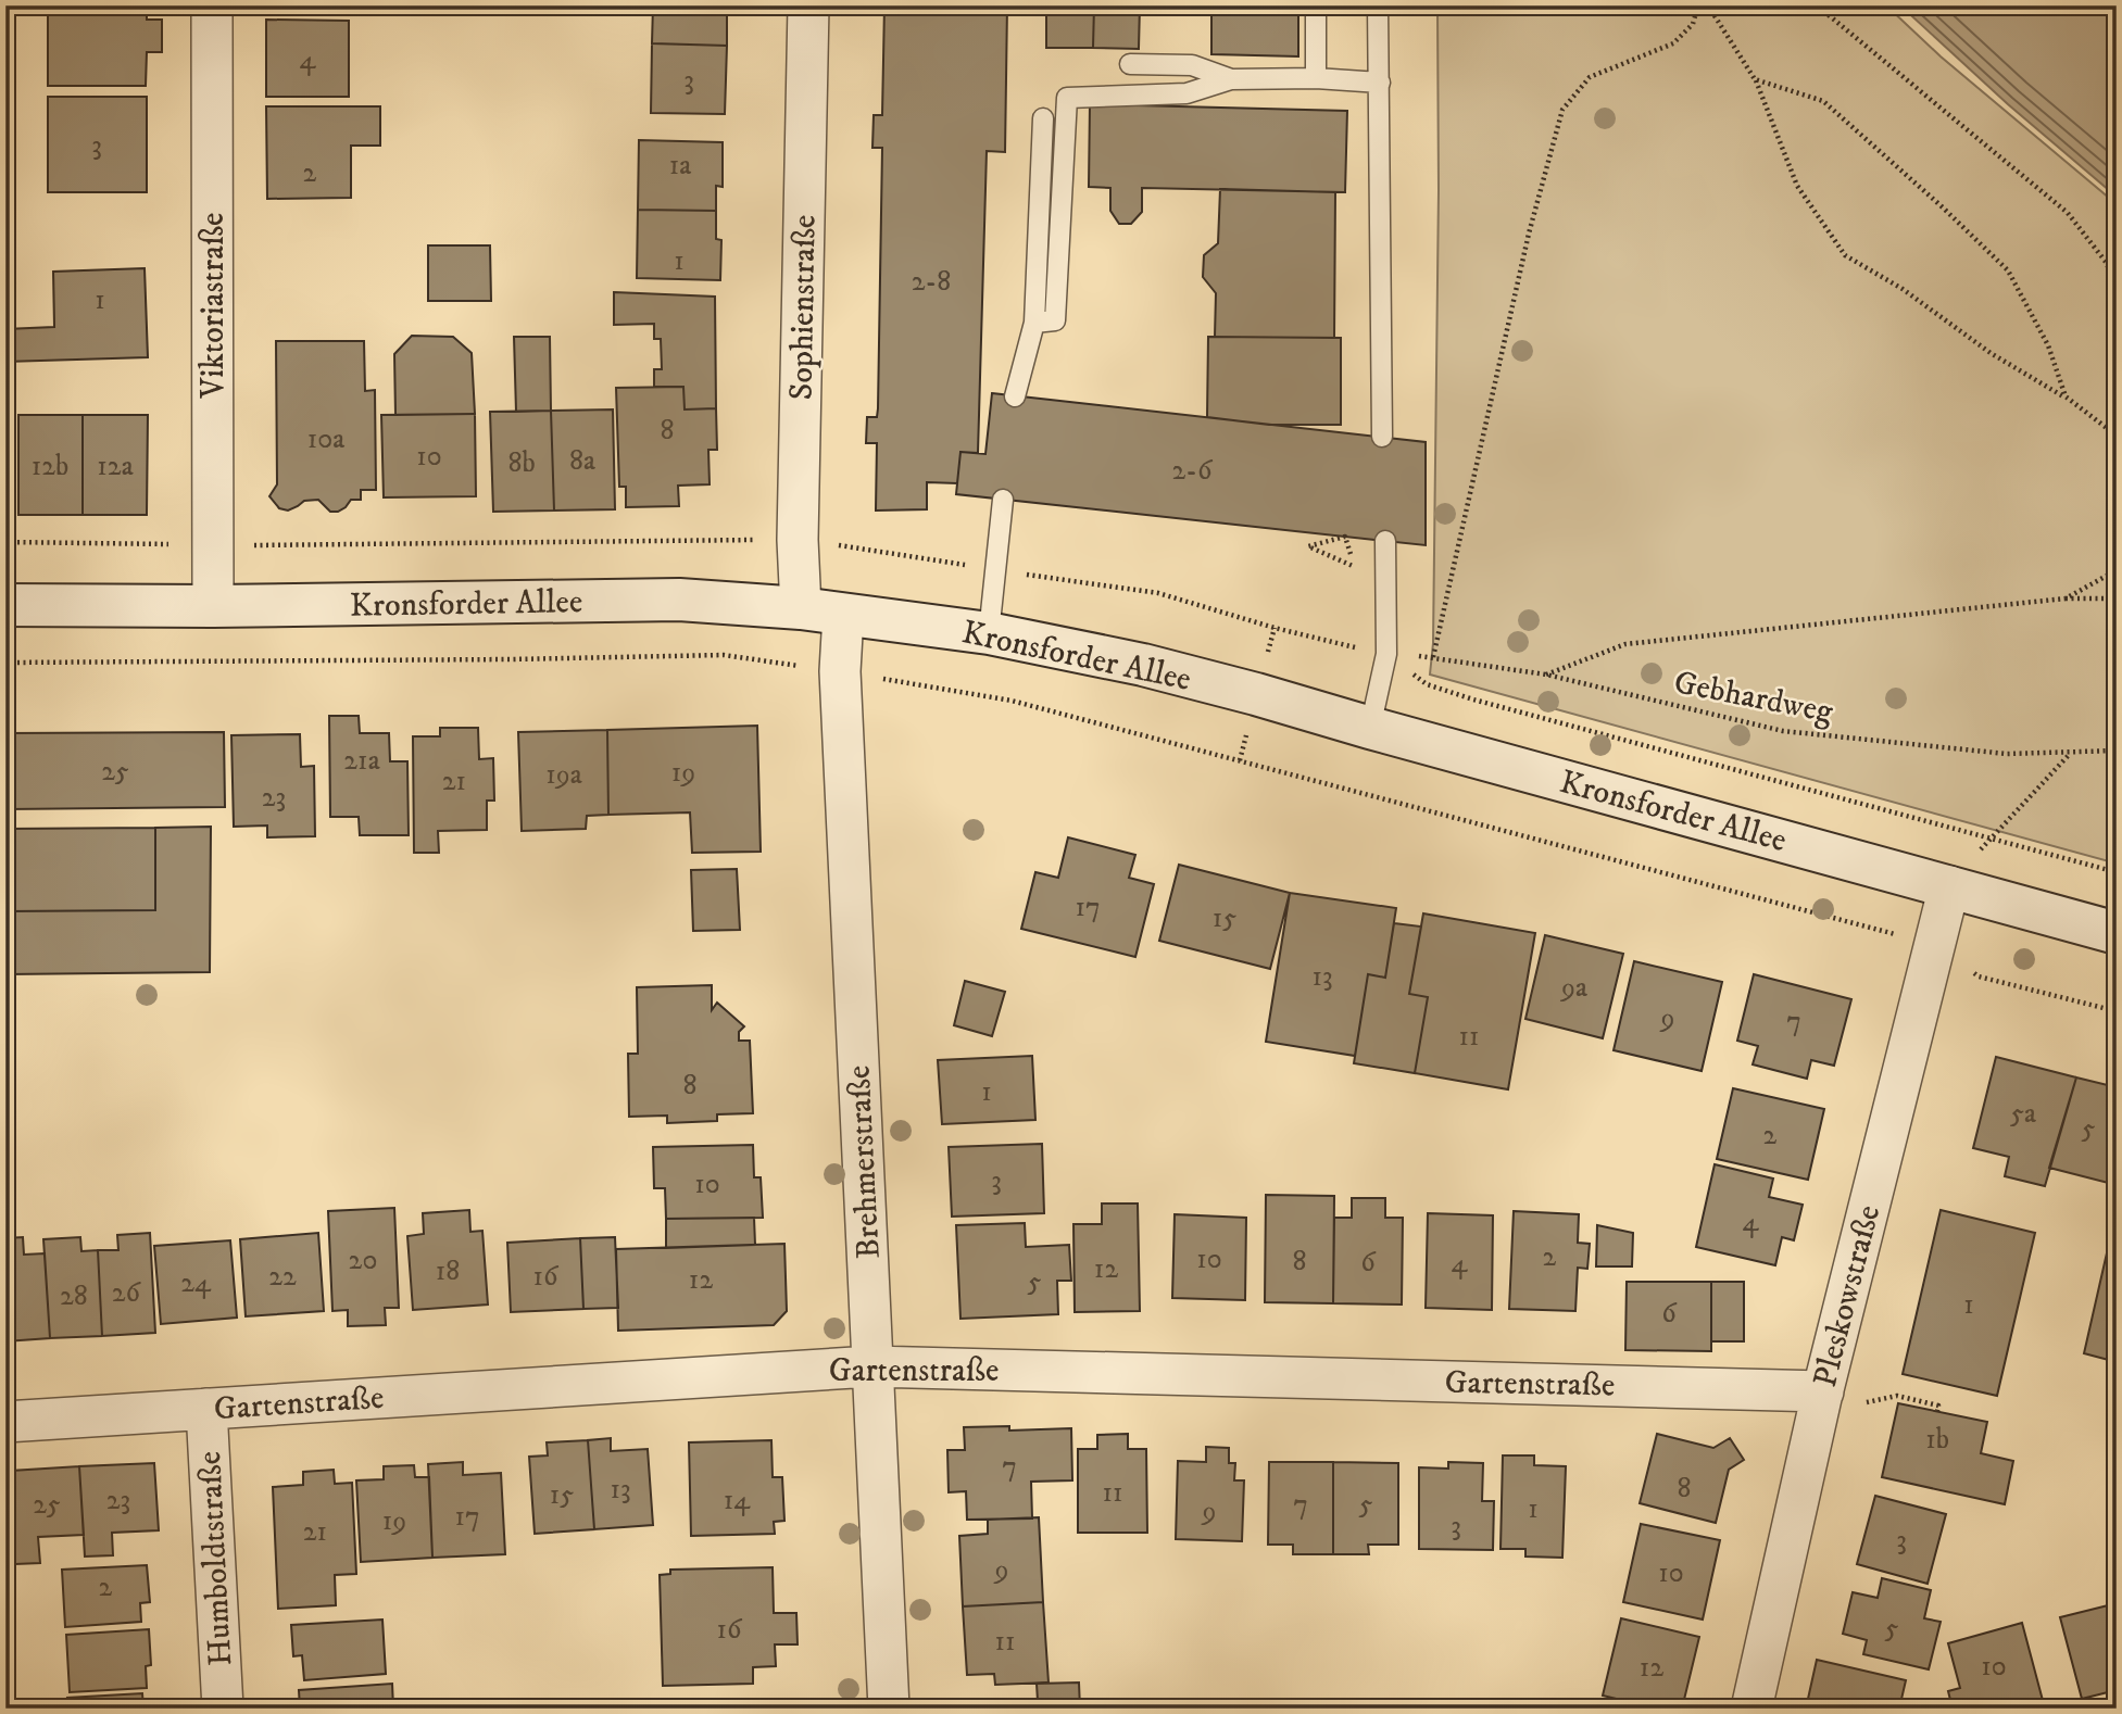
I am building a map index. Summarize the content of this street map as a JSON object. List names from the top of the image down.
{
  "streets": {
    "main road": ["Kronsforder Allee"],
    "street": [
      "Viktoriastraße",
      "Sophienstraße",
      "Brehmerstraße",
      "Pleskowstraße",
      "Gartenstraße",
      "Humboldtstraße"
    ],
    "path": ["Gebhardweg"]
  },
  "crossings": [
    ["Viktoriastraße", "Kronsforder Allee"],
    ["Sophienstraße", "Kronsforder Allee"],
    ["Kronsforder Allee", "Brehmerstraße"],
    ["Kronsforder Allee", "Pleskowstraße"],
    ["Brehmerstraße", "Gartenstraße"],
    ["Pleskowstraße", "Gartenstraße"],
    ["Gartenstraße", "Humboldtstraße"]
  ],
  "house_numbers": [
    "4",
    "3",
    "3",
    "1a",
    "2",
    "1",
    "2-8",
    "1",
    "8",
    "10a",
    "10",
    "8a",
    "8b",
    "12b",
    "12a",
    "2-6",
    "21a",
    "25",
    "19",
    "19a",
    "21",
    "23",
    "17",
    "15",
    "13",
    "9a",
    "9",
    "7",
    "11",
    "8",
    "1",
    "5a",
    "5",
    "2",
    "3",
    "10",
    "4",
    "2",
    "10",
    "20",
    "8",
    "6",
    "4",
    "12",
    "18",
    "22",
    "16",
    "12",
    "5",
    "24",
    "26",
    "28",
    "1",
    "6",
    "1b",
    "7",
    "8",
    "13",
    "11",
    "15",
    "23",
    "14",
    "25",
    "7",
    "5",
    "1",
    "9",
    "17",
    "19",
    "3",
    "21",
    "3",
    "9",
    "10",
    "2",
    "5",
    "16",
    "11",
    "10",
    "12"
  ]
}
